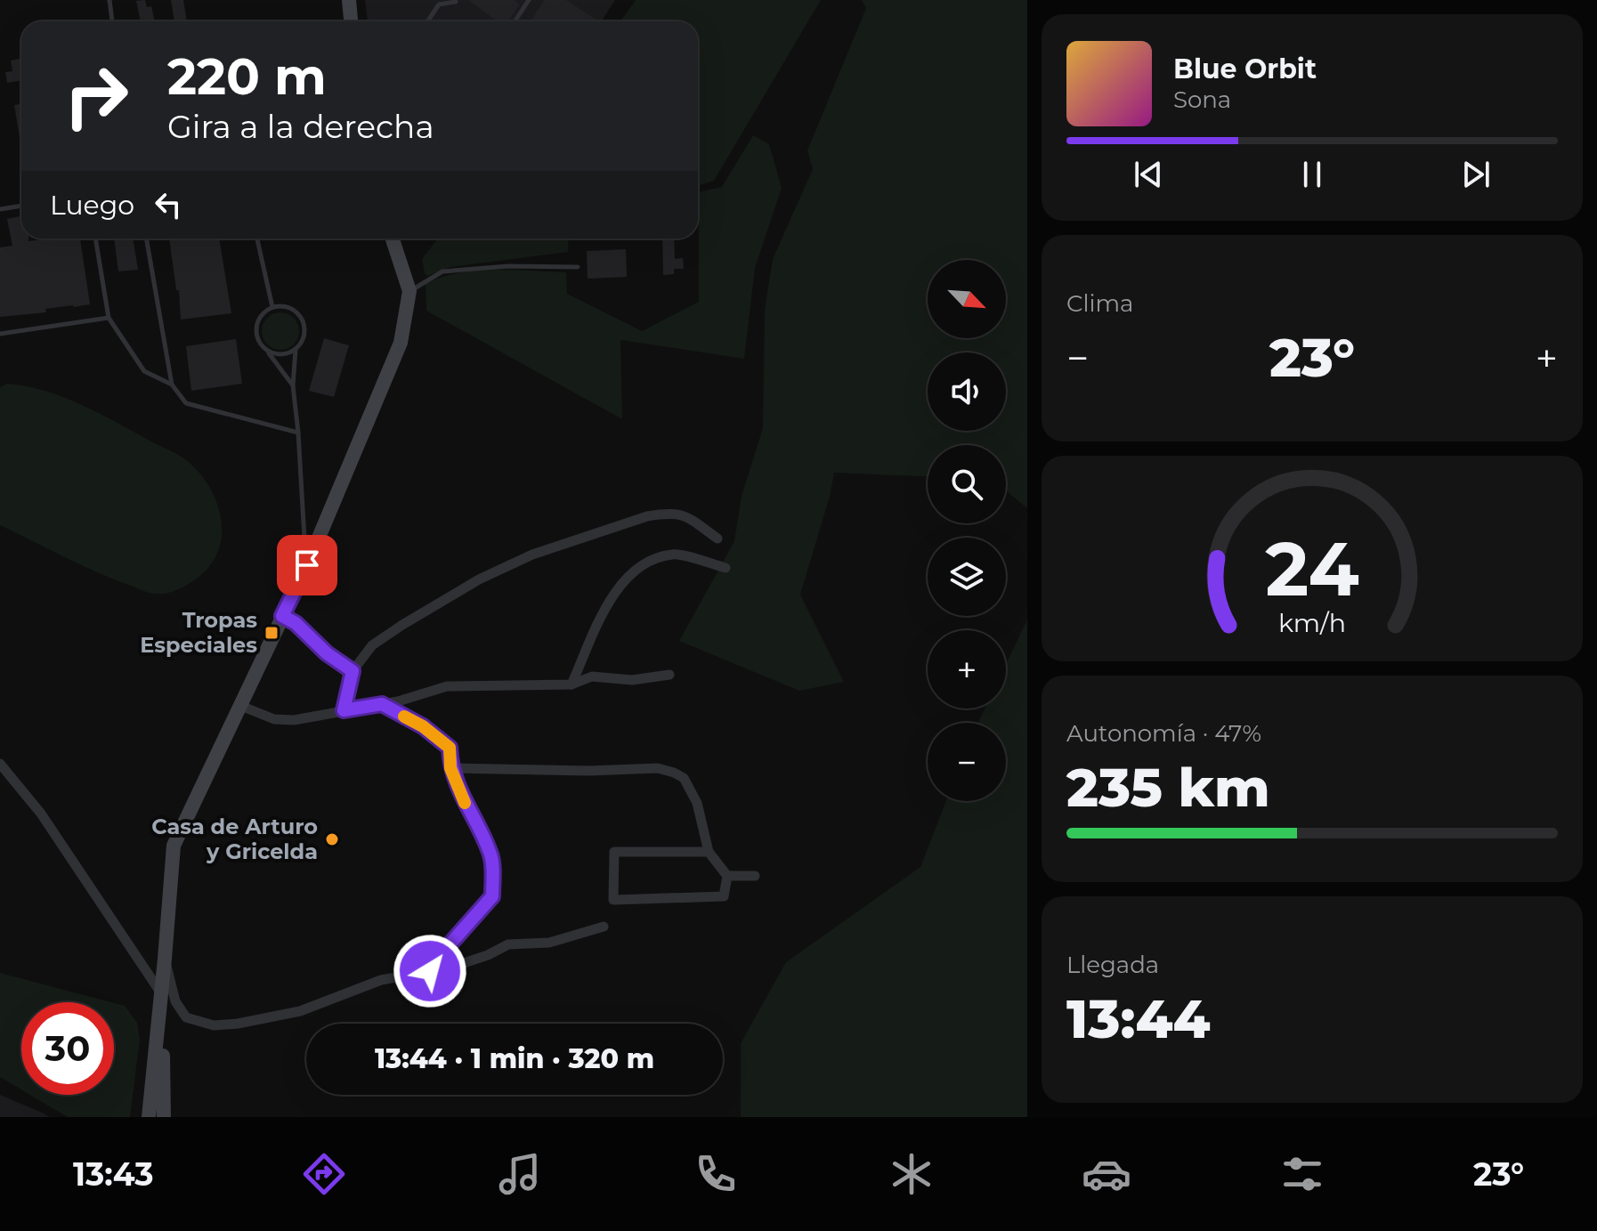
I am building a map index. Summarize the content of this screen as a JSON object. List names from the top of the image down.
{
  "places": {
    "transit": ["Tropas Especiales"],
    "other": ["Casa de Arturo y Gricelda"]
  },
  "north": "bottom right",
  "page": {
    "turn": ["220 m", "Gira a la derecha"],
    "song": ["Blue Orbit", "Sona"],
    "then": "Luego",
    "tile": [
      "Clima",
      ["Autonomía · 47%", "235 km"],
      ["Llegada", "13:44"]
    ],
    "map_buttons": ["+", "−"],
    "heat": ["−", "23°", "+"],
    "limit": "30",
    "trip": "13:44 · 1 min · 320 m",
    "tabs": ["13:43", "23°"],
    "gauge": ["24", "km/h"]
  }
}
